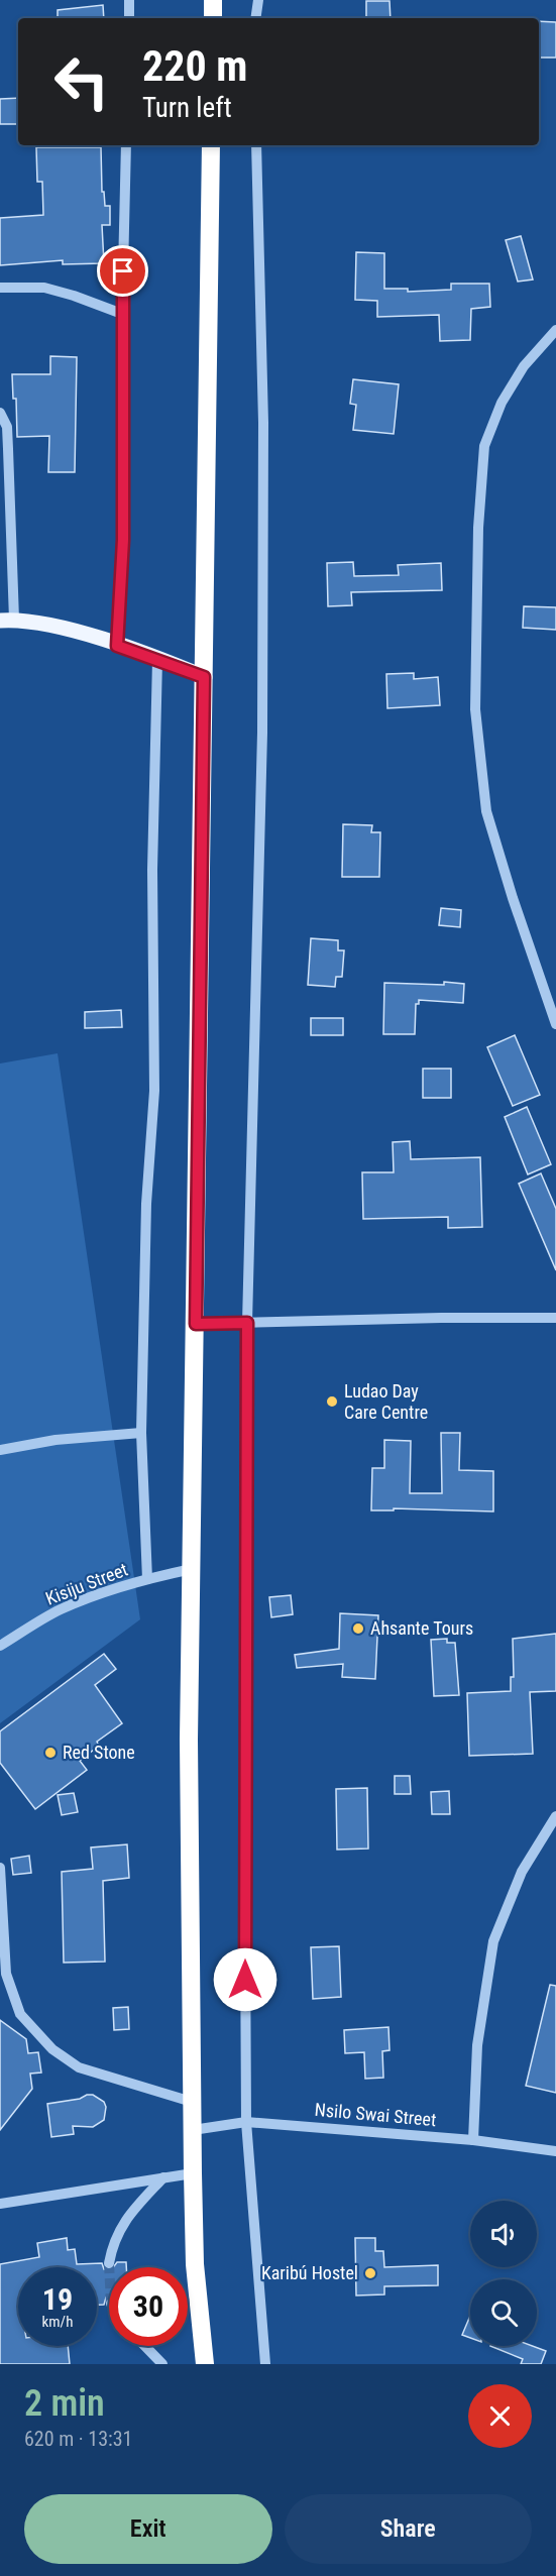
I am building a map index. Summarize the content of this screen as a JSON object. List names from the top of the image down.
{
  "streets": {
    "street": ["Kisiju Street", "Nsilo Swai Street"]
  },
  "places": [
    "Ludao Day Care Centre",
    "Ahsante Tours",
    "Red Stone",
    "Karibú Hostel"
  ],
  "page": {
    "turn": ["220 m", "Turn left"],
    "speed": "19 km/h",
    "limit": "30",
    "heading": ["2 min", "620 m · 13:31"],
    "buttons": ["Exit", "Share"]
  }
}
